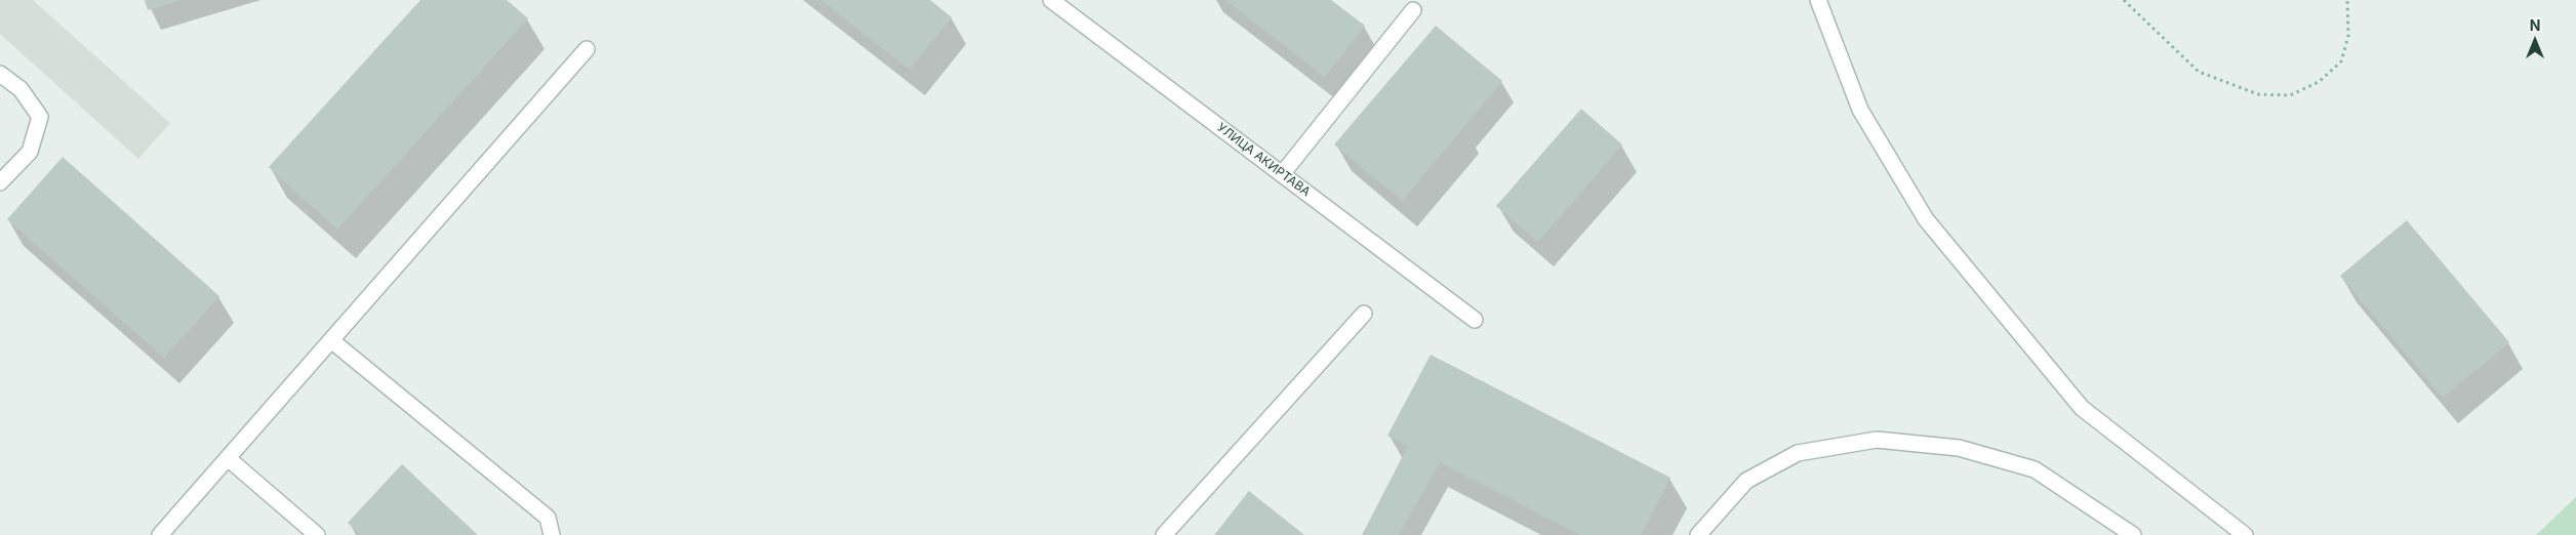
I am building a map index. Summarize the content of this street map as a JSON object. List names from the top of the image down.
{
  "streets": {
    "street": ["УЛИЦА АКИРТАВА"]
  },
  "north": "top"
}
